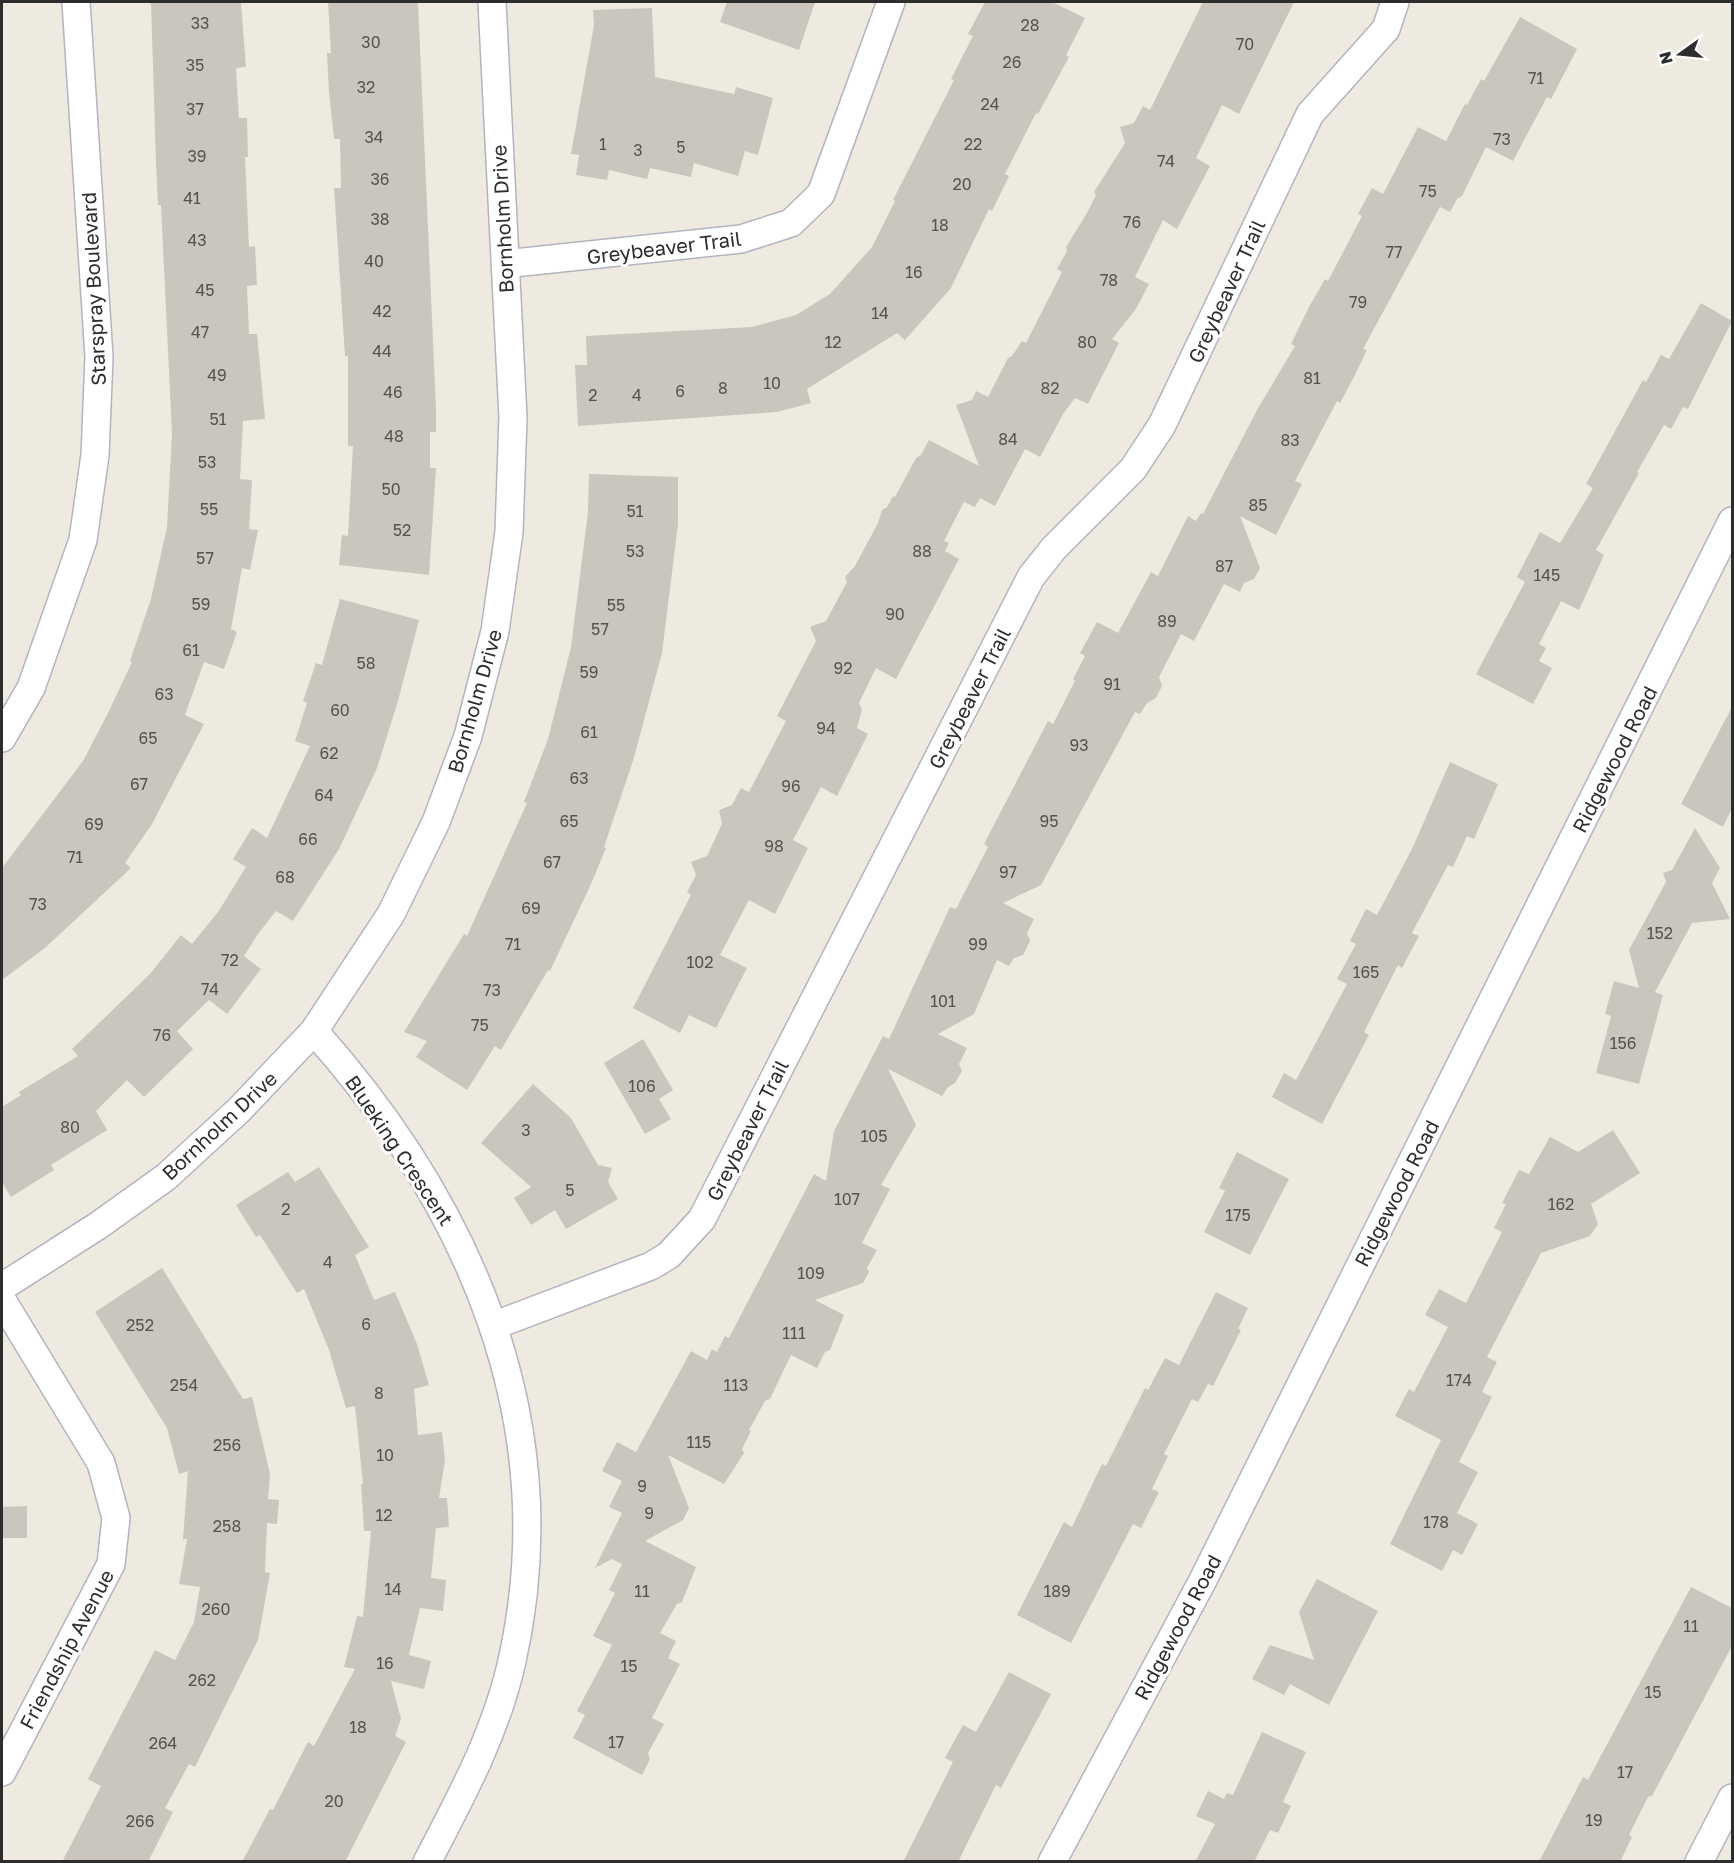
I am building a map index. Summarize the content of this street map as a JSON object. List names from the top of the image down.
{
  "streets": {
    "street": [
      "Bornholm Drive",
      "Greybeaver Trail",
      "Starspray Boulevard",
      "Ridgewood Road",
      "Blueking Crescent",
      "Friendship Avenue"
    ]
  },
  "crossings": [
    ["Bornholm Drive", "Greybeaver Trail"],
    ["Bornholm Drive", "Blueking Crescent"],
    ["Greybeaver Trail", "Blueking Crescent"]
  ],
  "house_numbers": [
    "33",
    "28",
    "30",
    "70",
    "26",
    "35",
    "71",
    "32",
    "24",
    "37",
    "34",
    "73",
    "1",
    "22",
    "5",
    "3",
    "39",
    "74",
    "36",
    "20",
    "75",
    "41",
    "38",
    "76",
    "18",
    "43",
    "77",
    "40",
    "16",
    "78",
    "45",
    "79",
    "42",
    "14",
    "47",
    "12",
    "80",
    "44",
    "49",
    "81",
    "10",
    "8",
    "82",
    "6",
    "46",
    "2",
    "4",
    "51",
    "48",
    "84",
    "83",
    "53",
    "50",
    "85",
    "55",
    "51",
    "52",
    "53",
    "88",
    "57",
    "87",
    "145",
    "59",
    "55",
    "90",
    "89",
    "57",
    "61",
    "58",
    "92",
    "59",
    "91",
    "63",
    "60",
    "94",
    "61",
    "65",
    "93",
    "62",
    "63",
    "67",
    "96",
    "64",
    "65",
    "95",
    "69",
    "66",
    "98",
    "71",
    "67",
    "97",
    "68",
    "73",
    "69",
    "152",
    "71",
    "99",
    "72",
    "102",
    "165",
    "74",
    "73",
    "101",
    "75",
    "76",
    "156",
    "106",
    "80",
    "3",
    "105",
    "5",
    "107",
    "162",
    "2",
    "175",
    "4",
    "109",
    "6",
    "252",
    "111",
    "174",
    "254",
    "113",
    "8",
    "115",
    "256",
    "10",
    "9",
    "9",
    "12",
    "178",
    "258",
    "14",
    "11",
    "189",
    "260",
    "11",
    "16",
    "15",
    "262",
    "15",
    "18",
    "17",
    "264",
    "17",
    "20",
    "19",
    "266"
  ],
  "north": "left"
}
